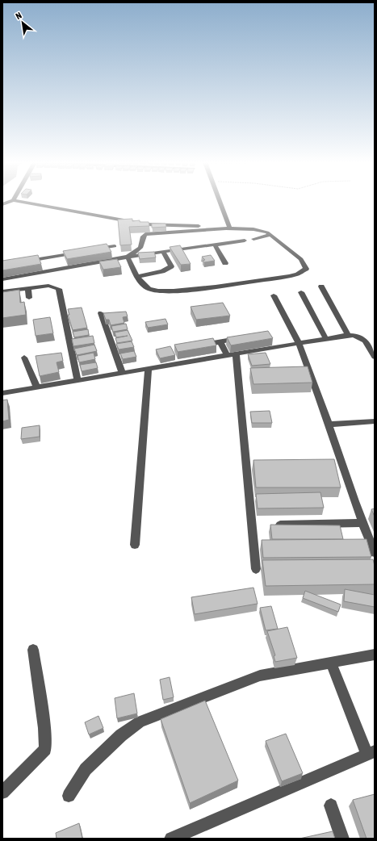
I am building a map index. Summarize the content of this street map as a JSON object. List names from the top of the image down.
{
  "north": "top left"
}
